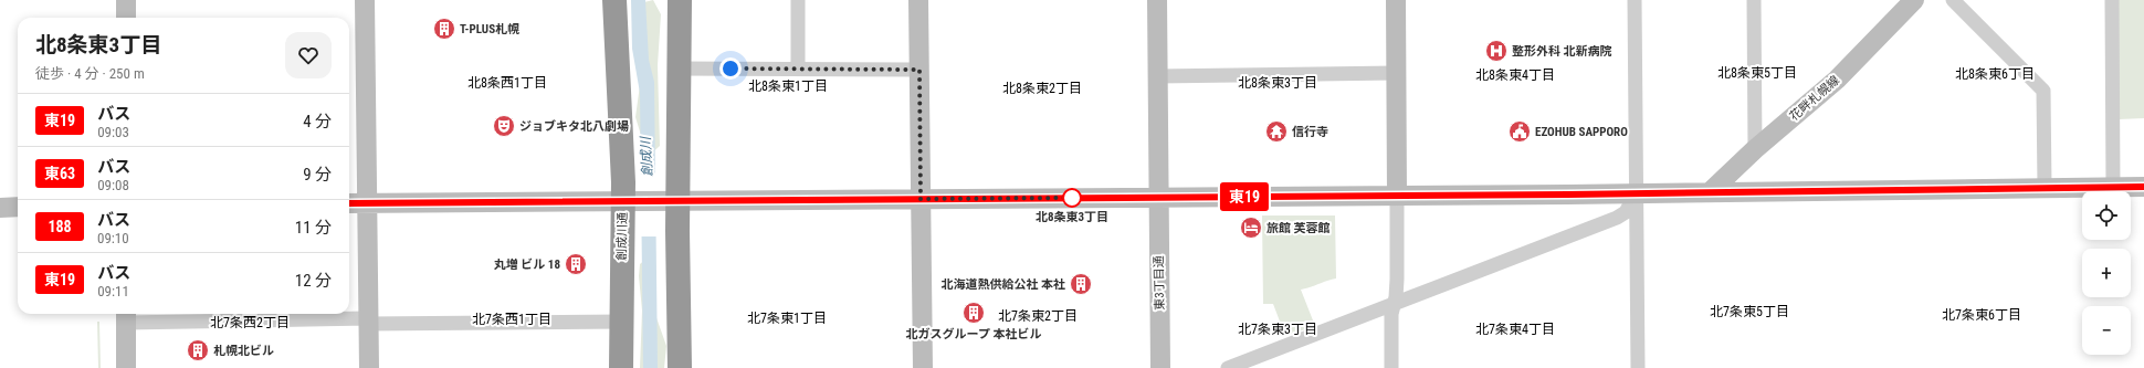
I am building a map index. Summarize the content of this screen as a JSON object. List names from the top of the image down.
{
  "streets": {
    "highway": ["創成川通"],
    "street": ["花畔札幌線", "東3丁目通"]
  },
  "districts": [
    "北8条東5丁目",
    "北8条東6丁目",
    "北8条東4丁目",
    "北8条西1丁目",
    "北8条東3丁目",
    "北8条東1丁目",
    "北8条東2丁目",
    "北7条東5丁目",
    "北7条東6丁目",
    "北7条東2丁目",
    "北7条東1丁目",
    "北7条西1丁目",
    "北7条西2丁目",
    "北7条東3丁目",
    "北7条東4丁目"
  ],
  "water": ["創成川"],
  "places": {
    "building": [
      "T-PLUS札幌",
      "丸増 ビル 18",
      "北海道熱供給公社 本社",
      "北ガスグループ 本社ビル",
      "札幌北ビル"
    ],
    "hospital": ["整形外科 北新病院"],
    "theatre": ["ジョブキタ北八劇場"],
    "temple": ["信行寺"],
    "public building": ["EZOHUB SAPPORO"],
    "other": ["北8条東3丁目"],
    "hotel": ["旅館 芙蓉館"]
  },
  "lines": ["bus line 東19"],
  "page": {
    "on_map": "東19",
    "heading": ["北8条東3丁目", "徒歩 · 4 分 · 250 m"],
    "list": [
      {
        "mark": "東19",
        "name": "バス",
        "note": "09:03",
        "value": "4 分"
      },
      {
        "mark": "東63",
        "name": "バス",
        "note": "09:08",
        "value": "9 分"
      },
      {
        "mark": "188",
        "name": "バス",
        "note": "09:10",
        "value": "11 分"
      },
      {
        "mark": "東19",
        "name": "バス",
        "note": "09:11",
        "value": "12 分"
      }
    ],
    "map_buttons": ["+", "−"]
  }
}
